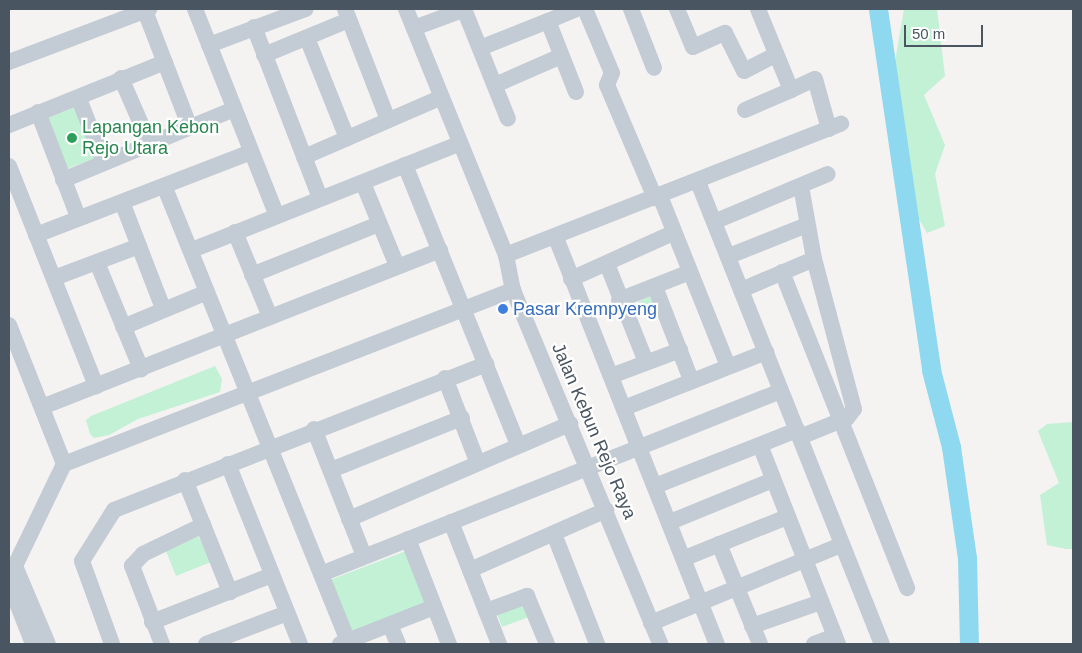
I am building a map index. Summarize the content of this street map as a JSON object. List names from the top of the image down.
{
  "streets": {
    "street": ["Jalan Kebun Rejo Raya"]
  },
  "places": ["Lapangan Kebon Rejo Utara", "Pasar Krempyeng"],
  "scale_bar": "50 m"
}
